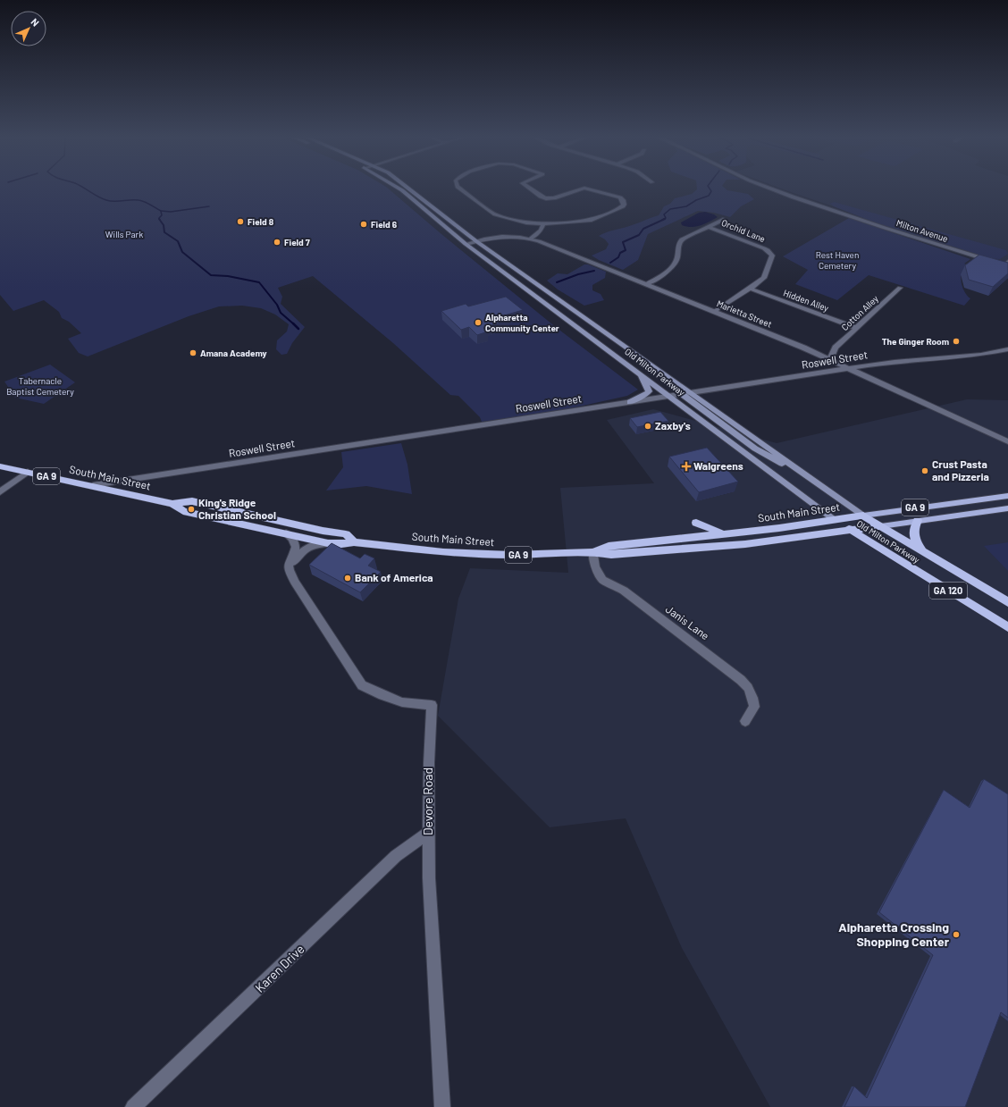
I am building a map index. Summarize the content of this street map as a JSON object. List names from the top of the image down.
{
  "streets": {
    "highway": [
      "Old Milton Parkway",
      "GA 9",
      "South Main Street",
      "GA 120"
    ],
    "street": [
      "Orchid Lane",
      "Milton Avenue",
      "Hidden Alley",
      "Cotton Alley",
      "Marietta Street",
      "Roswell Street",
      "Janis Lane",
      "Devore Road",
      "Karen Drive"
    ]
  },
  "crossings": [
    ["Orchid Lane", "Hidden Alley"],
    ["Orchid Lane", "Marietta Street"],
    ["Hidden Alley", "Cotton Alley"],
    ["Cotton Alley", "Marietta Street"],
    ["Marietta Street", "Roswell Street"],
    ["Marietta Street", "Old Milton Parkway"],
    ["Roswell Street", "Old Milton Parkway"],
    ["Roswell Street", "South Main Street"],
    ["Old Milton Parkway", "South Main Street"],
    ["South Main Street", "Janis Lane"],
    ["Devore Road", "Karen Drive"]
  ],
  "parks": ["Wills Park", "Rest Haven Cemetery", "Tabernacle Baptist Cemetery"],
  "places": {
    "other": [
      "Field 8",
      "Field 6",
      "Field 7",
      "Alpharetta Community Center",
      "The Ginger Room",
      "Amana Academy",
      "Zaxby's",
      "Crust Pasta and Pizzeria",
      "King's Ridge Christian School",
      "Bank of America",
      "Alpharetta Crossing Shopping Center"
    ],
    "health": ["Walgreens"]
  },
  "north": "top right"
}
